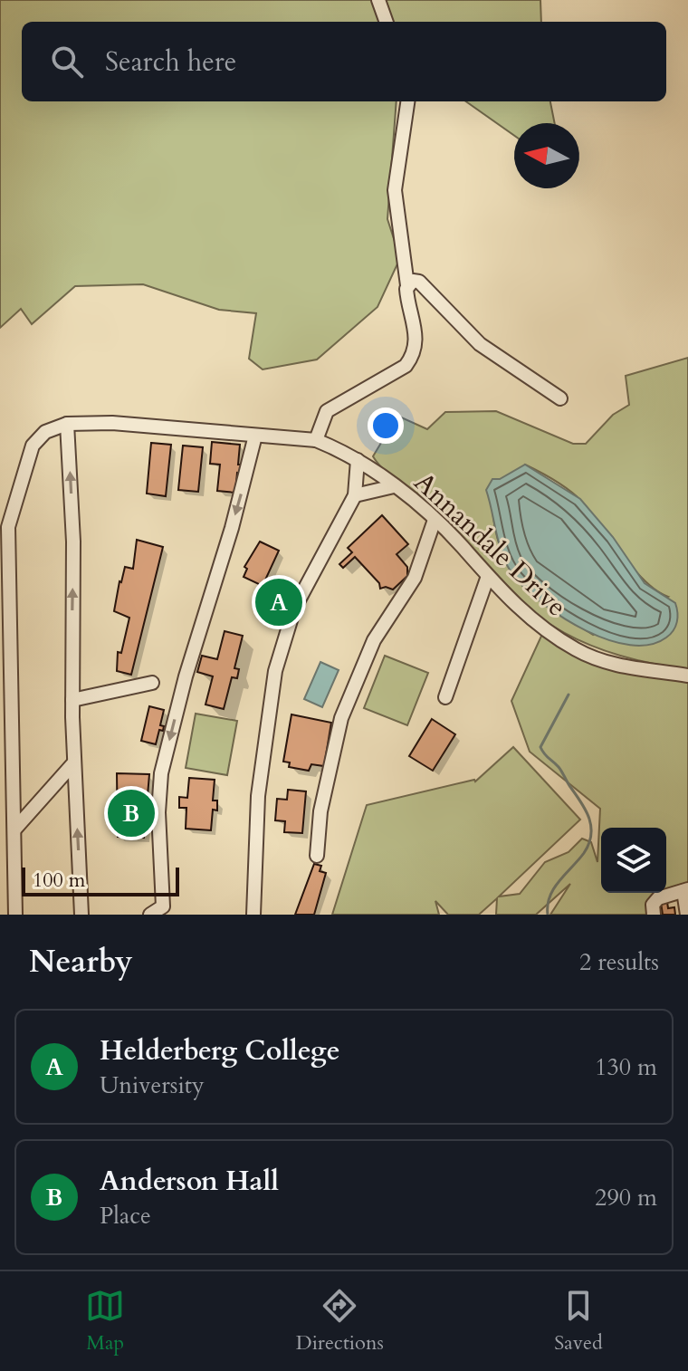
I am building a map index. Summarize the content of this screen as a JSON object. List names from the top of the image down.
{
  "streets": {
    "street": ["Annandale Drive"]
  },
  "scale_bar": "100 m",
  "north": "left",
  "page": {
    "search": "Search here",
    "pins": ["A", "B"],
    "scale": "100 m",
    "heading": ["Nearby", "2 results"],
    "list": [
      {
        "mark": "A",
        "name": "Helderberg College",
        "note": "University",
        "value": "130 m"
      },
      {
        "mark": "B",
        "name": "Anderson Hall",
        "note": "Place",
        "value": "290 m"
      }
    ],
    "nav": ["Map", "Directions", "Saved"]
  }
}
